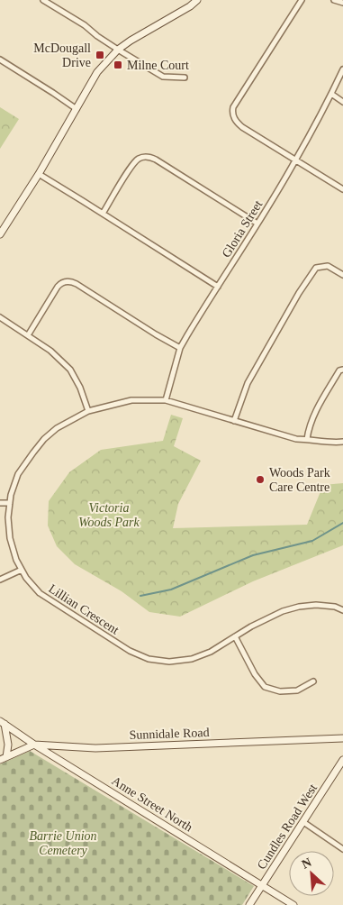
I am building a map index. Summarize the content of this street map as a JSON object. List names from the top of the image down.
{
  "streets": {
    "street": [
      "Gloria Street",
      "Lillian Crescent",
      "Sunnidale Road",
      "Anne Street North",
      "Cundles Road West"
    ]
  },
  "crossings": [
    ["Gloria Street", "Lillian Crescent"],
    ["Sunnidale Road", "Anne Street North"],
    ["Anne Street North", "Cundles Road West"]
  ],
  "parks": ["Victoria Woods Park", "Barrie Union Cemetery"],
  "places": {
    "transit": ["McDougall Drive", "Milne Court"],
    "other": ["Woods Park Care Centre"]
  },
  "north": "top left"
}
